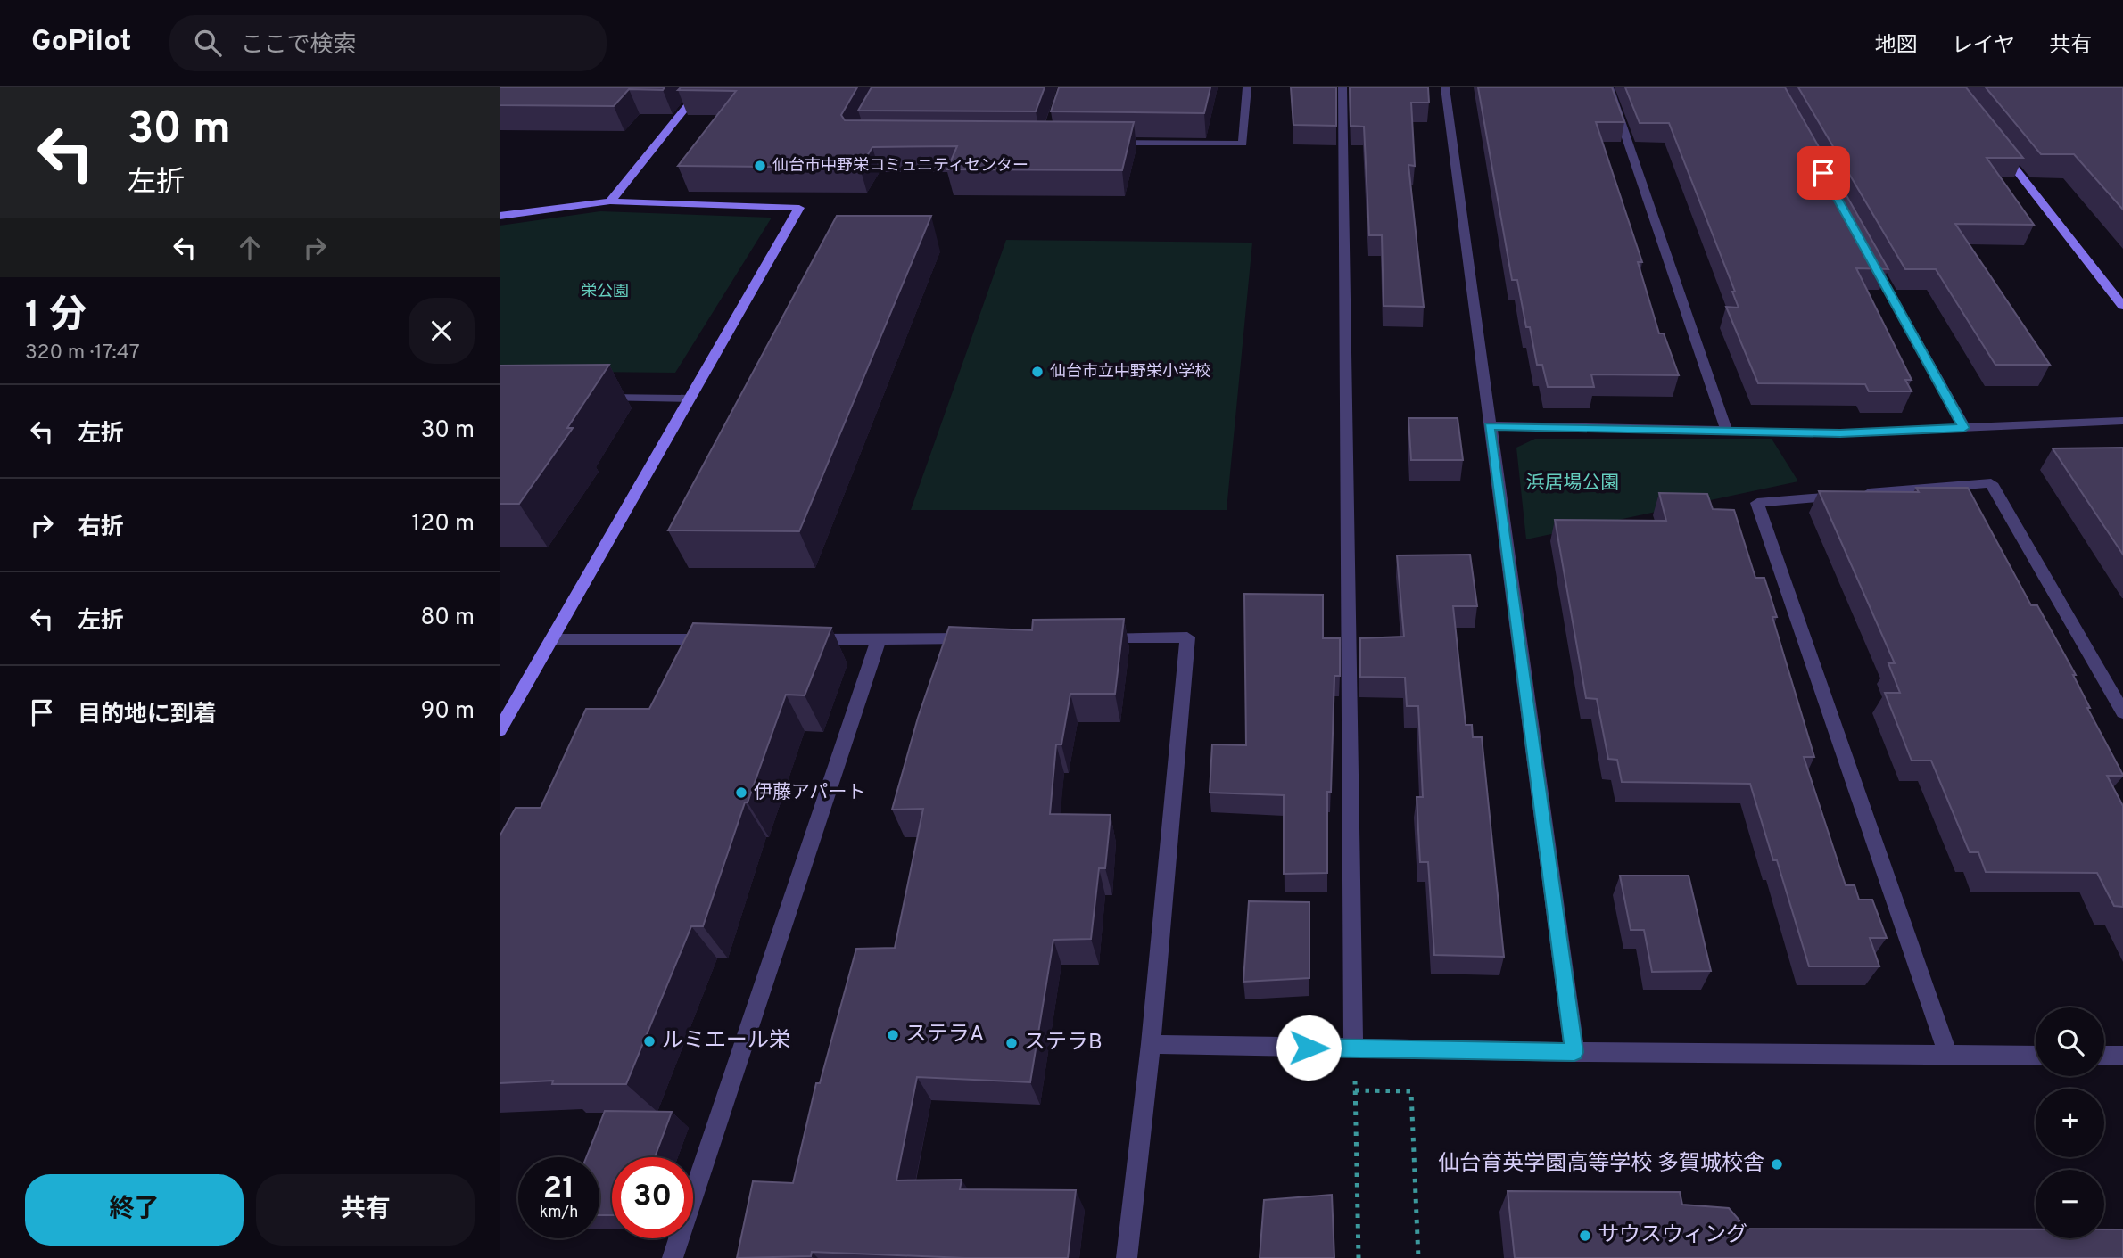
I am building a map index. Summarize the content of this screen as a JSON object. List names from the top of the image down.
{
  "parks": ["栄公園", "浜居場公園"],
  "places": [
    "仙台市中野栄コミュニティセンター",
    "仙台市立中野栄小学校",
    "伊藤アパート",
    "ステラA",
    "ルミエール栄",
    "ステラB",
    "仙台育英学園高等学校 多賀城校舎",
    "サウスウィング"
  ],
  "page": {
    "header": "GoPilot",
    "search": "ここで検索",
    "nav": ["地図", "レイヤ", "共有"],
    "turn": ["30 m", "左折"],
    "heading": ["1 分", "320 m · 17:47"],
    "list": [
      {
        "name": "左折",
        "value": "30 m"
      },
      {
        "name": "右折",
        "value": "120 m"
      },
      {
        "name": "左折",
        "value": "80 m"
      },
      {
        "name": "目的地に到着",
        "value": "90 m"
      }
    ],
    "map_buttons": ["+", "−"],
    "speed": "21 km/h",
    "limit": "30",
    "buttons": ["終了", "共有"]
  }
}
